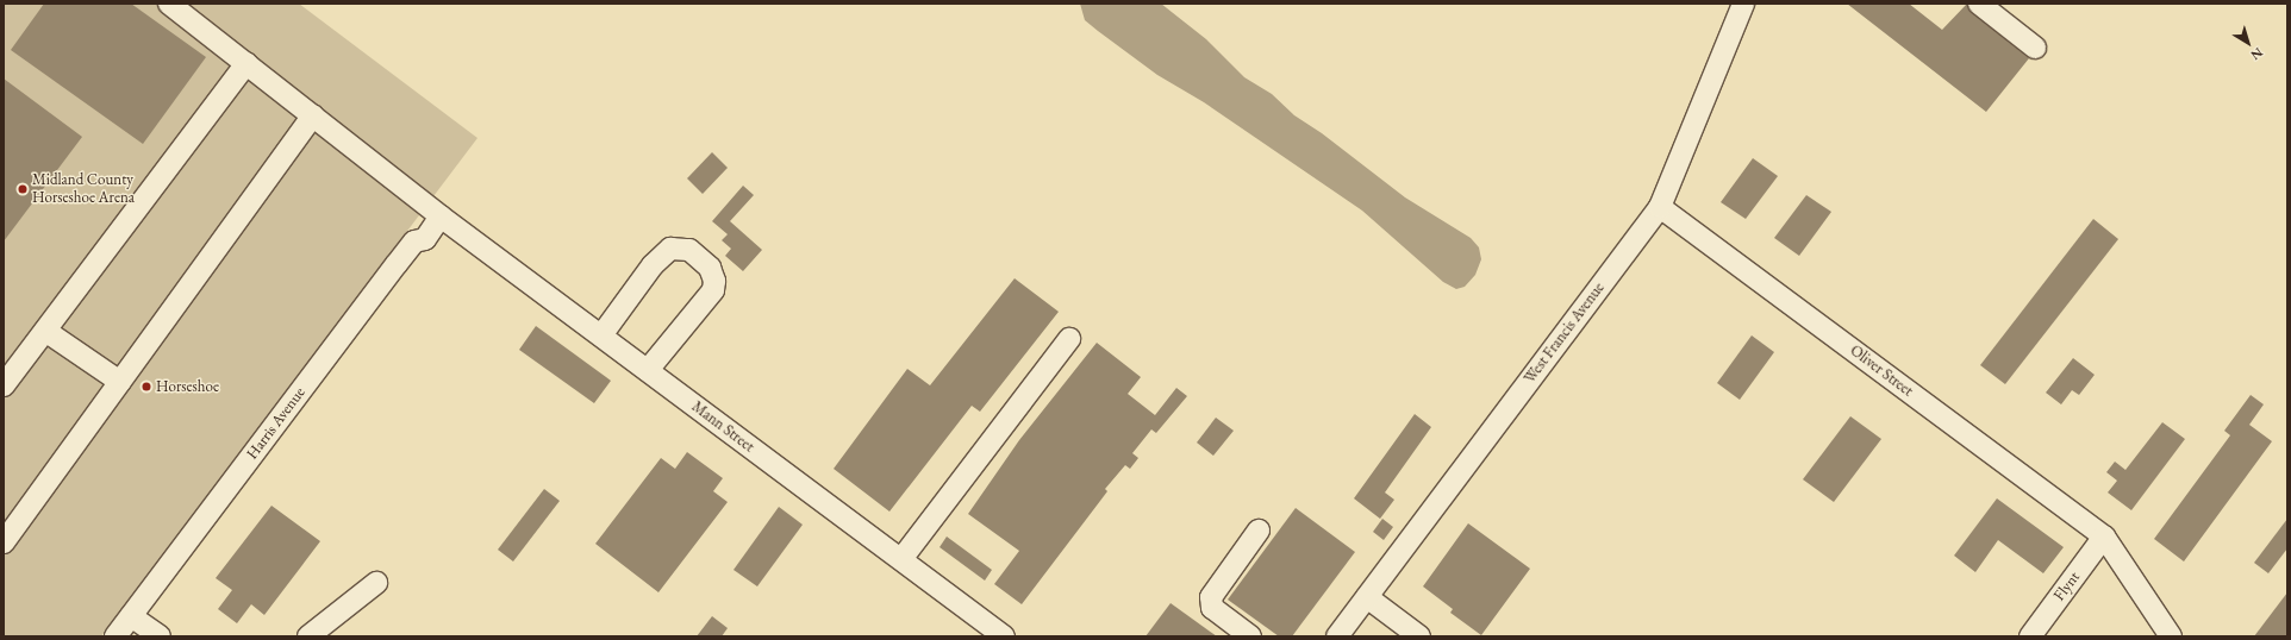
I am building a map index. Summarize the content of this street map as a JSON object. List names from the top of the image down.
{
  "streets": {
    "street": [
      "West Francis Avenue",
      "Oliver Street",
      "Harris Avenue",
      "Mann Street",
      "Flynt"
    ]
  },
  "crossings": [
    ["West Francis Avenue", "Oliver Street"],
    ["Oliver Street", "Flynt"],
    ["Harris Avenue", "Mann Street"]
  ],
  "places": ["Midland County Horseshoe Arena", "Horseshoe"],
  "north": "bottom right"
}
